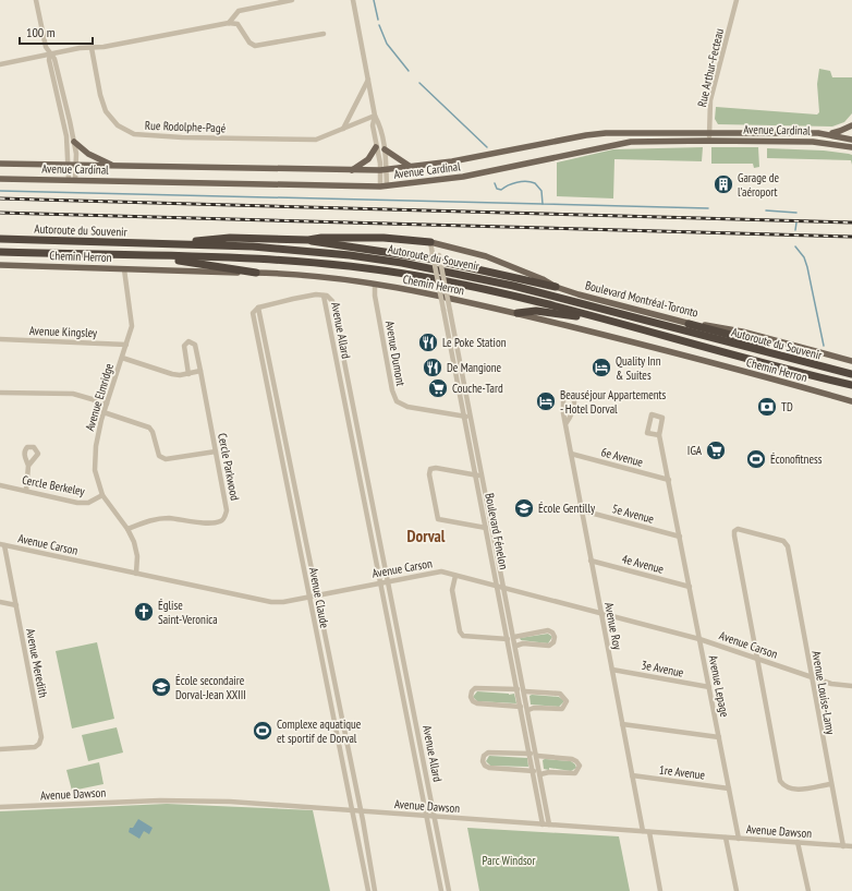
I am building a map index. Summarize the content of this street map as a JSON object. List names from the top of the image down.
{
  "streets": {
    "highway": ["Autoroute du Souvenir"],
    "main road": ["Avenue Cardinal", "Chemin Herron", "Boulevard Montréal-Toronto"],
    "street": [
      "Rue Arthur-Fecteau",
      "Rue Rodolphe-Pagé",
      "Avenue Allard",
      "Avenue Kingsley",
      "Avenue Dumont",
      "Avenue Elmridge",
      "6e Avenue",
      "Cercle Parkwood",
      "Cercle Berkeley",
      "5e Avenue",
      "Boulevard Fénelon",
      "Avenue Carson",
      "4e Avenue",
      "Avenue Claude",
      "Avenue Roy",
      "Avenue Meredith",
      "3e Avenue",
      "Avenue Lepage",
      "Avenue Louise-Lamy",
      "1re Avenue",
      "Avenue Dawson"
    ]
  },
  "crossings": [
    ["Rue Arthur-Fecteau", "Avenue Cardinal"],
    ["Chemin Herron", "Avenue Dumont"],
    ["Chemin Herron", "Avenue Elmridge"],
    ["Boulevard Montréal-Toronto", "Boulevard Fénelon"],
    ["Avenue Allard", "Avenue Carson"],
    ["Avenue Allard", "Avenue Dawson"],
    ["Avenue Kingsley", "Avenue Elmridge"],
    ["Avenue Dumont", "Boulevard Fénelon"],
    ["Avenue Elmridge", "Cercle Parkwood"],
    ["Avenue Elmridge", "Cercle Berkeley"],
    ["Avenue Elmridge", "Avenue Carson"],
    ["6e Avenue", "Avenue Roy"],
    ["6e Avenue", "Avenue Lepage"],
    ["5e Avenue", "Avenue Roy"],
    ["5e Avenue", "Avenue Lepage"],
    ["Boulevard Fénelon", "Avenue Carson"],
    ["Boulevard Fénelon", "Avenue Dawson"],
    ["Avenue Carson", "Avenue Claude"],
    ["Avenue Carson", "Avenue Roy"],
    ["Avenue Carson", "Avenue Meredith"],
    ["Avenue Carson", "Avenue Lepage"],
    ["Avenue Carson", "Avenue Louise-Lamy"],
    ["4e Avenue", "Avenue Roy"],
    ["4e Avenue", "Avenue Lepage"],
    ["Avenue Claude", "Avenue Dawson"],
    ["Avenue Roy", "3e Avenue"],
    ["Avenue Roy", "1re Avenue"],
    ["Avenue Roy", "Avenue Dawson"],
    ["3e Avenue", "Avenue Lepage"],
    ["Avenue Lepage", "1re Avenue"],
    ["Avenue Lepage", "Avenue Dawson"],
    ["Avenue Louise-Lamy", "Avenue Dawson"]
  ],
  "districts": ["Dorval"],
  "parks": ["Parc Windsor"],
  "places": {
    "building": ["Garage de l'aéroport"],
    "restaurant": ["Le Poke Station", "De Mangione"],
    "hotel": ["Quality Inn & Suites", "Beauséjour Appartements - Hotel Dorval"],
    "supermarket": ["Couche-Tard", "IGA"],
    "bank": ["TD"],
    "sports": ["Éconofitness", "Complexe aquatique et sportif de Dorval"],
    "school or university": ["École Gentilly", "École secondaire Dorval-Jean XXIII"],
    "church": ["Église Saint-Veronica"]
  },
  "scale_bar": "100 m"
}
